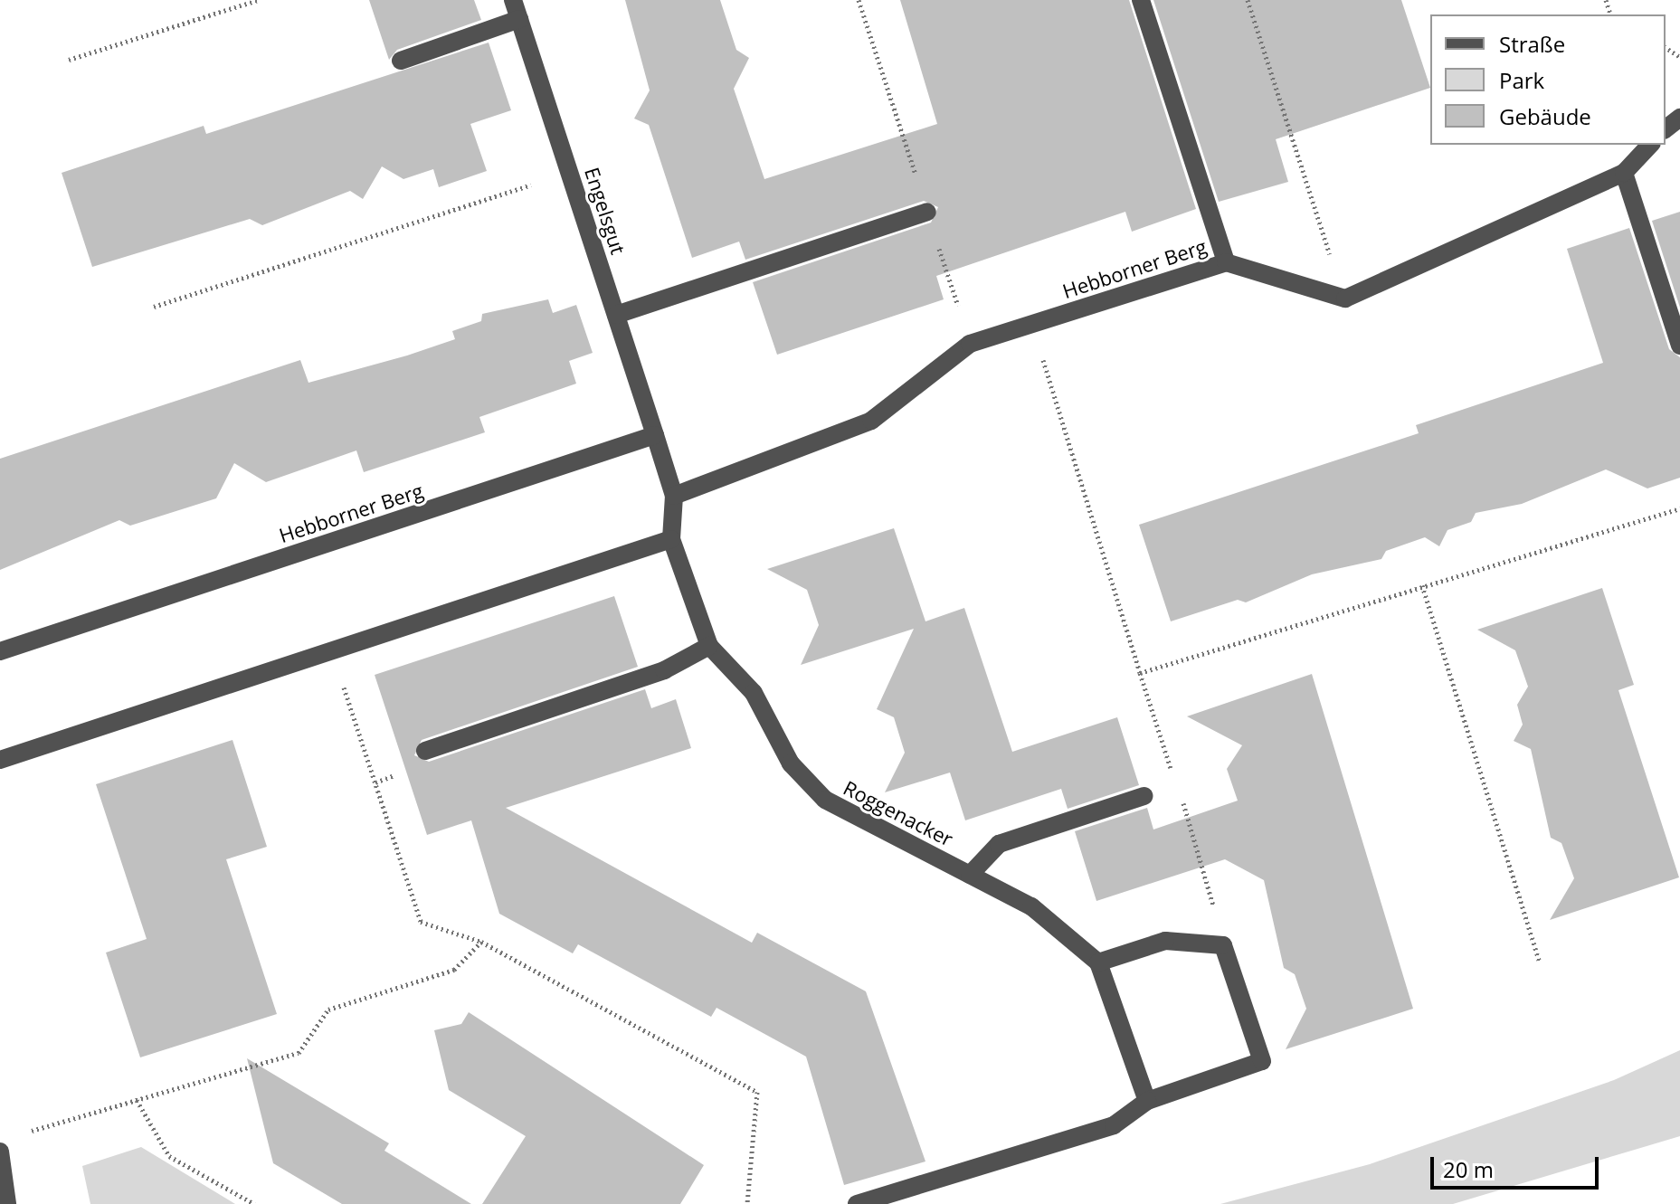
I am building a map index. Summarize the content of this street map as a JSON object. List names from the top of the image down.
{
  "streets": {
    "street": ["Engelsgut", "Hebborner Berg", "Roggenacker"]
  },
  "crossings": [
    ["Engelsgut", "Hebborner Berg"]
  ],
  "legend": ["Straße", "Park", "Gebäude"],
  "scale_bar": "20 m"
}
